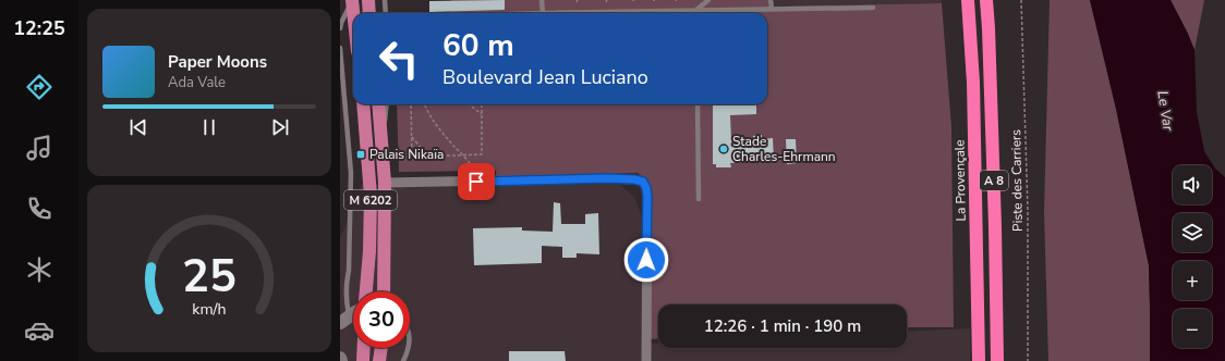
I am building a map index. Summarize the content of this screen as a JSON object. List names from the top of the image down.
{
  "streets": {
    "highway": ["La Provençale", "A 8"],
    "main road": ["M 6202"],
    "path": ["Piste des Carriers"]
  },
  "water": ["Le Var"],
  "places": {
    "other": ["Stade Charles-Ehrmann"],
    "transit": ["Palais Nikaïa"]
  },
  "page": {
    "tabs": "12:25",
    "turn": ["60 m", "Boulevard Jean Luciano"],
    "song": ["Paper Moons", "Ada Vale"],
    "map_buttons": ["+", "−"],
    "limit": "30",
    "trip": "12:26 · 1 min · 190 m",
    "gauge": ["25", "km/h"]
  }
}
